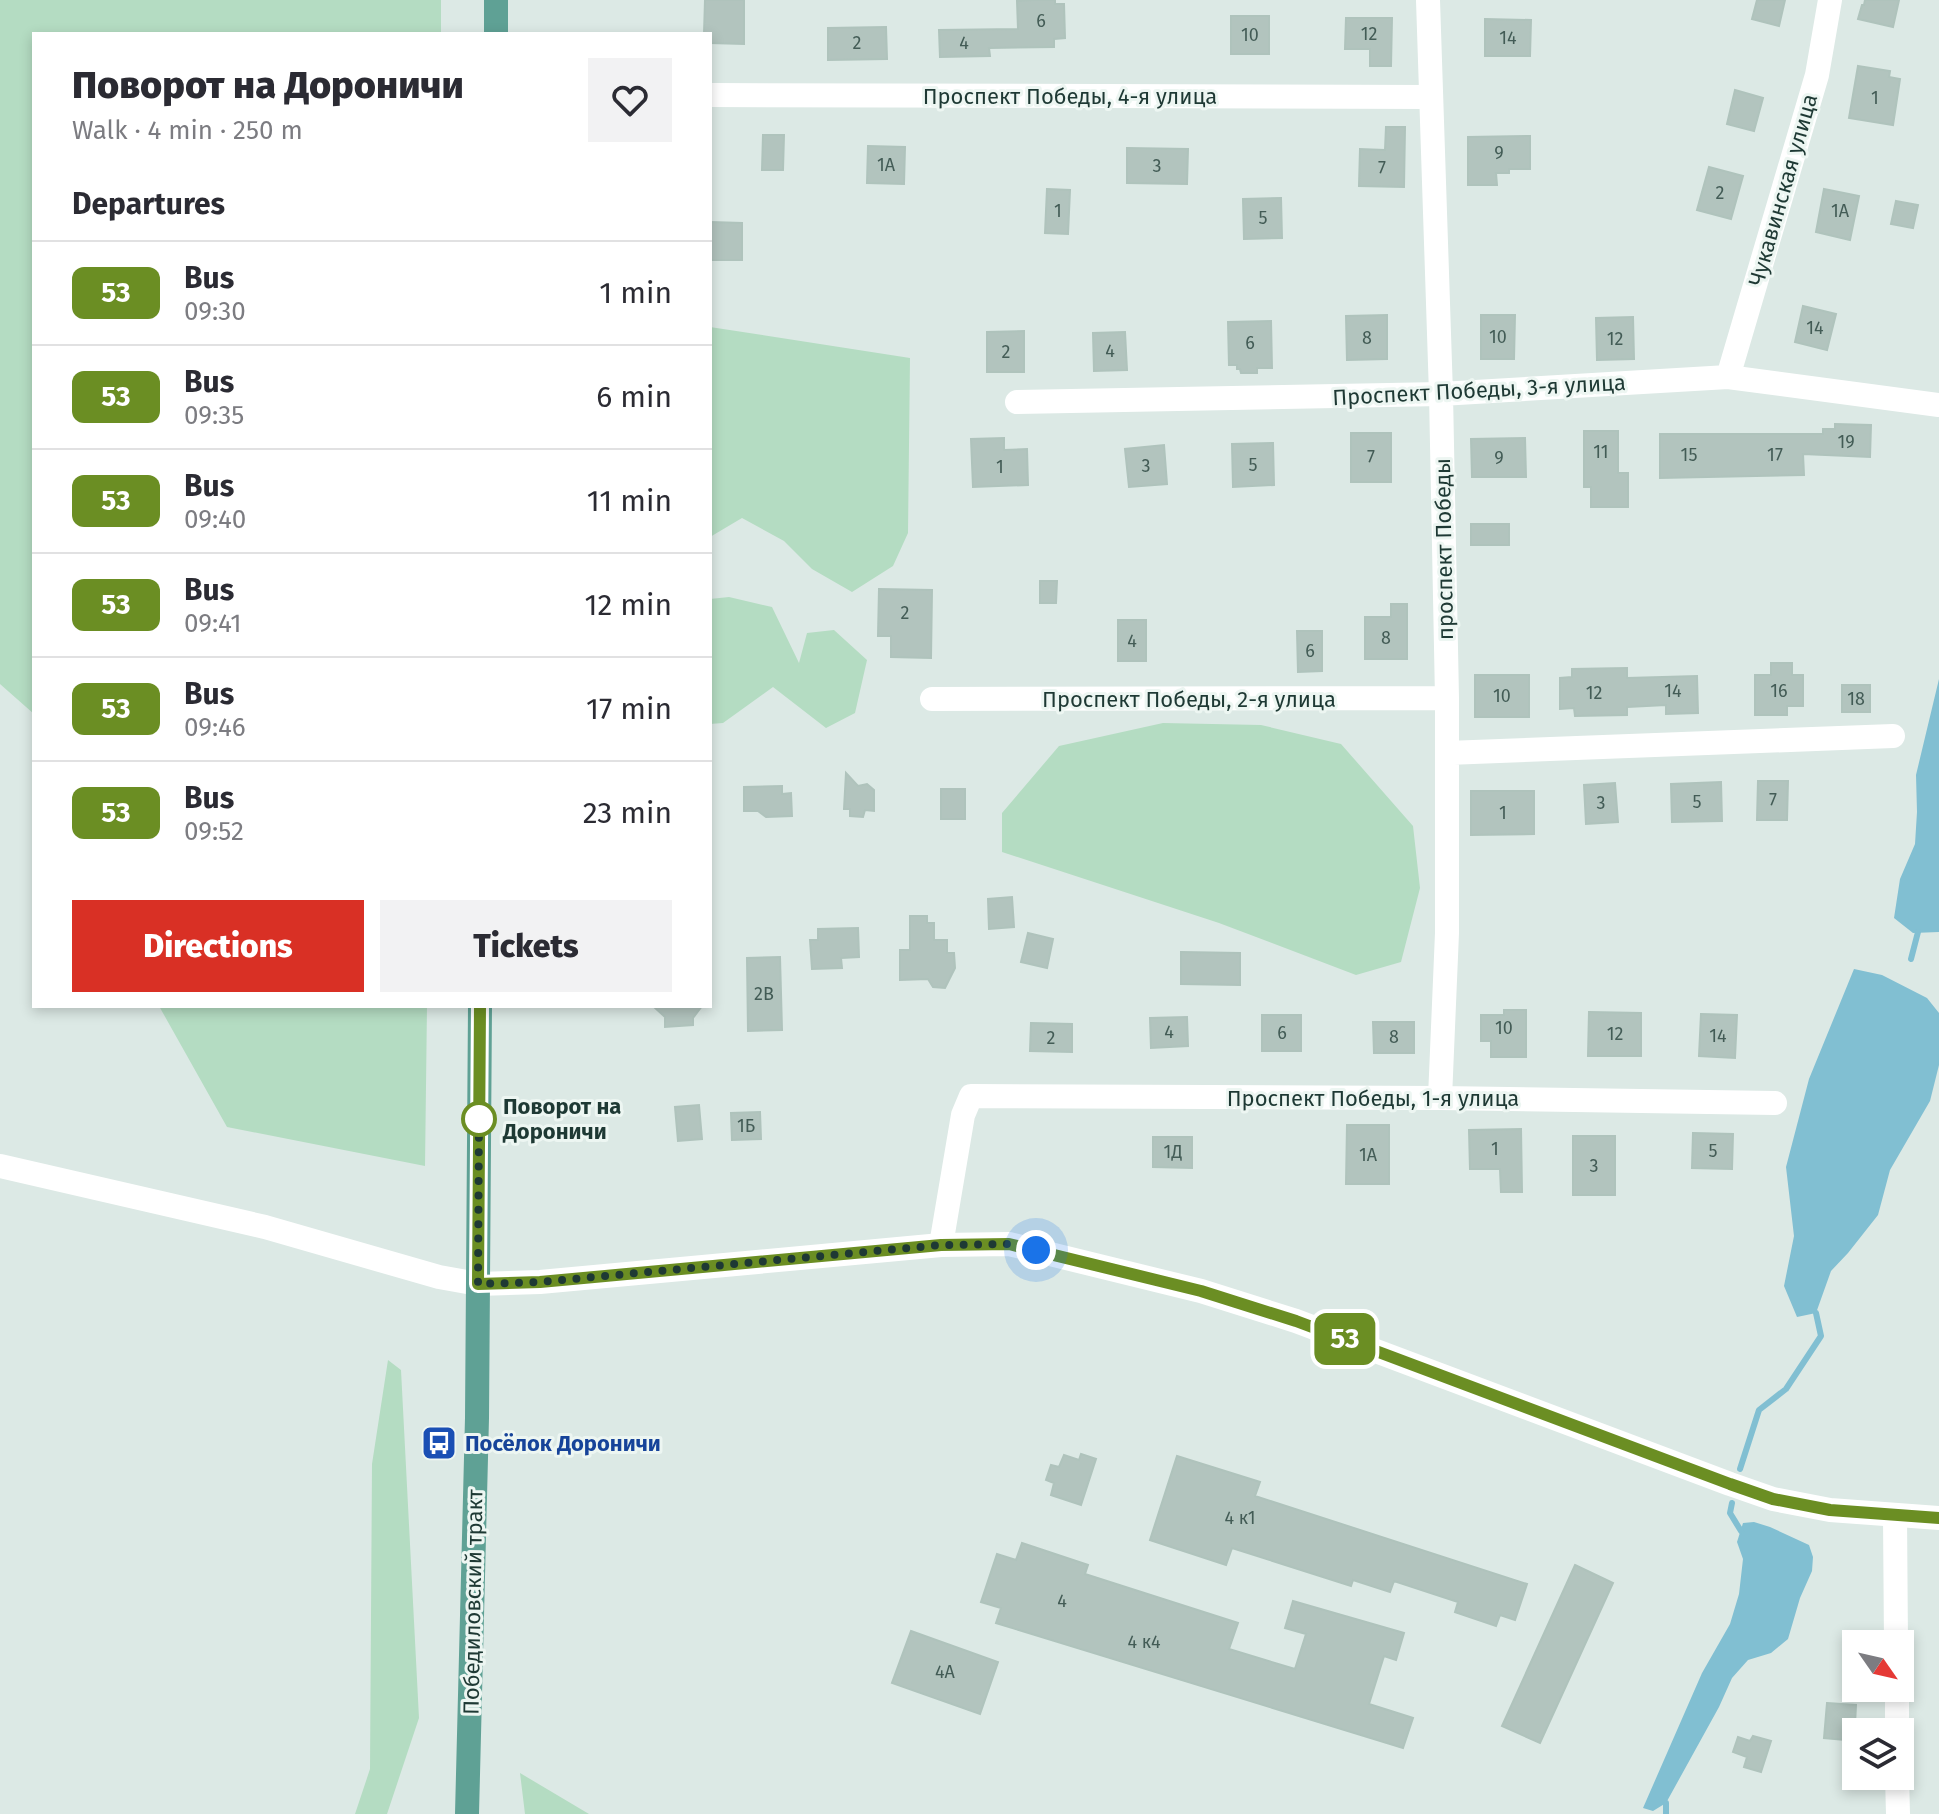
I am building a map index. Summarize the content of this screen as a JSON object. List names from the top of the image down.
{
  "streets": {
    "main road": ["Победиловский тракт"],
    "street": [
      "Проспект Победы, 4-я улица",
      "Чукавинская улица",
      "Проспект Победы, 3-я улица",
      "проспект Победы",
      "Проспект Победы, 2-я улица",
      "Проспект Победы, 1-я улица"
    ]
  },
  "crossings": [
    ["Проспект Победы, 4-я улица", "проспект Победы"],
    ["Чукавинская улица", "Проспект Победы, 3-я улица"],
    ["Проспект Победы, 3-я улица", "проспект Победы"],
    ["проспект Победы", "Проспект Победы, 2-я улица"],
    ["проспект Победы", "Проспект Победы, 1-я улица"]
  ],
  "places": {
    "other": ["Поворот на Дороничи"],
    "bus stop": ["Посёлок Дороничи"]
  },
  "lines": ["bus line 53"],
  "house_numbers": [
    "6",
    "12",
    "10",
    "14",
    "2",
    "4",
    "1",
    "9",
    "1А",
    "3",
    "7",
    "2",
    "1",
    "1А",
    "5",
    "14",
    "10",
    "8",
    "12",
    "6",
    "4",
    "2",
    "19",
    "11",
    "15",
    "17",
    "7",
    "9",
    "5",
    "3",
    "1",
    "2",
    "8",
    "4",
    "6",
    "14",
    "16",
    "12",
    "10",
    "18",
    "7",
    "5",
    "3",
    "1",
    "2В",
    "10",
    "4",
    "6",
    "12",
    "14",
    "8",
    "2",
    "1Б",
    "1",
    "5",
    "1Д",
    "1А",
    "3",
    "4 к1",
    "4",
    "4 к4",
    "4А"
  ],
  "north": "bottom right",
  "page": {
    "on_map": "53",
    "heading": [
      ["Поворот на Дороничи", "Walk · 4 min · 250 m"],
      "Departures"
    ],
    "list": [
      {
        "mark": "53",
        "name": "Bus",
        "note": "09:30",
        "value": "1 min"
      },
      {
        "mark": "53",
        "name": "Bus",
        "note": "09:35",
        "value": "6 min"
      },
      {
        "mark": "53",
        "name": "Bus",
        "note": "09:40",
        "value": "11 min"
      },
      {
        "mark": "53",
        "name": "Bus",
        "note": "09:41",
        "value": "12 min"
      },
      {
        "mark": "53",
        "name": "Bus",
        "note": "09:46",
        "value": "17 min"
      },
      {
        "mark": "53",
        "name": "Bus",
        "note": "09:52",
        "value": "23 min"
      }
    ],
    "buttons": ["Directions", "Tickets"]
  }
}
